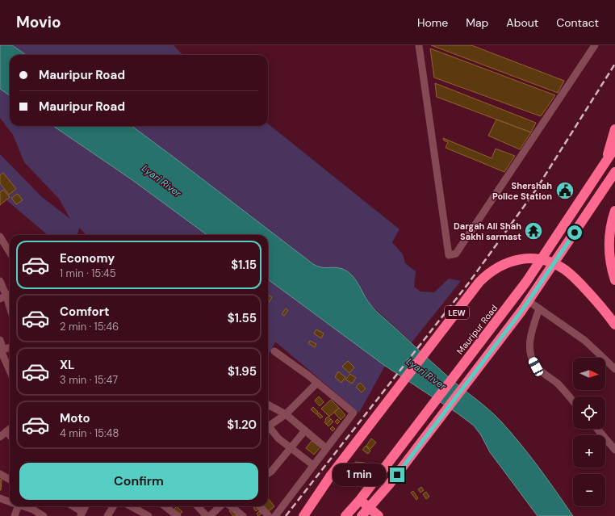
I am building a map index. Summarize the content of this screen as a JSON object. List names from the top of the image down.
{
  "streets": {
    "highway": ["LEW", "Mauripur Road"]
  },
  "water": ["Lyari River"],
  "places": {
    "public building": ["Shershah Police Station"],
    "temple": ["Dargah Ali Shah Sakhi sarmast"]
  },
  "north": "right",
  "page": {
    "header": "Movio",
    "nav": [
      "Home",
      "Map",
      "About",
      "Contact"
    ],
    "banner": ["Mauripur Road", "Mauripur Road"],
    "list": [
      {
        "name": "Economy",
        "note": "1 min · 15:45",
        "value": "$1.15"
      },
      {
        "name": "Comfort",
        "note": "2 min · 15:46",
        "value": "$1.55"
      },
      {
        "name": "XL",
        "note": "3 min · 15:47",
        "value": "$1.95"
      },
      {
        "name": "Moto",
        "note": "4 min · 15:48",
        "value": "$1.20"
      }
    ],
    "map_buttons": ["+", "−"],
    "buttons": "Confirm",
    "bubble": "1 min"
  }
}
